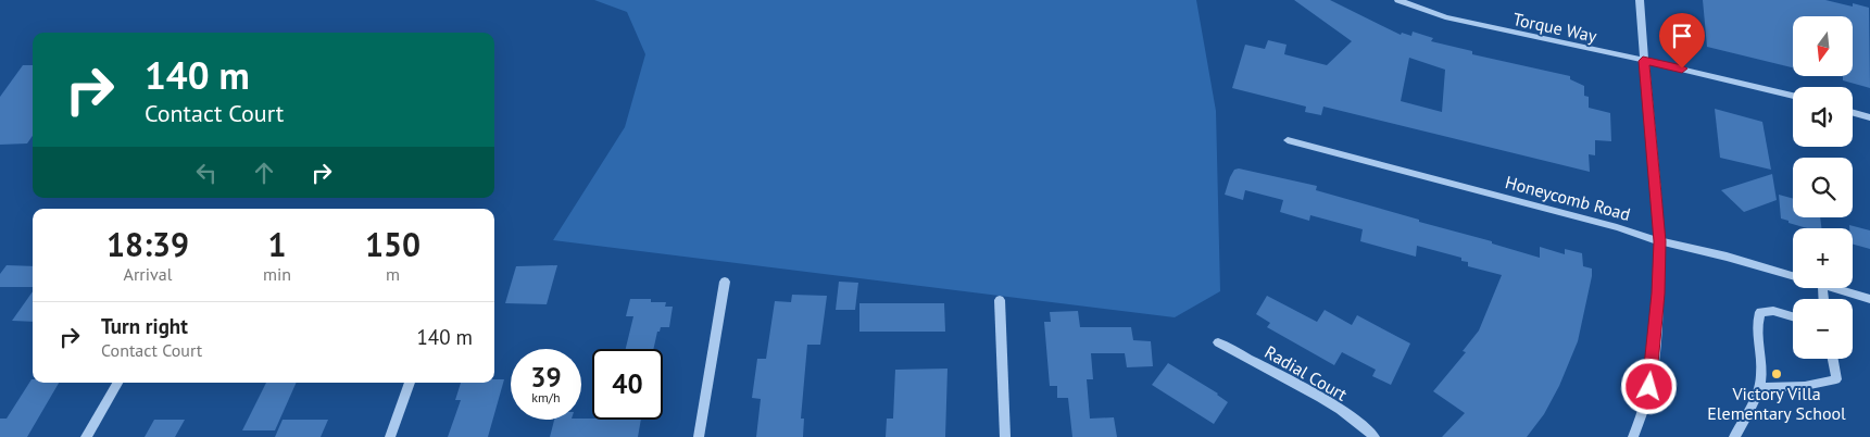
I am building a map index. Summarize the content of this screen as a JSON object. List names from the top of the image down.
{
  "streets": {
    "street": ["Torque Way", "Honeycomb Road", "Radial Court"]
  },
  "places": ["Victory Villa Elementary School"],
  "north": "bottom",
  "page": {
    "map_buttons": ["+", "−"],
    "turn": ["140 m", "Contact Court"],
    "eta": [
      "18:39",
      "Arrival",
      "1",
      "min",
      "150",
      "m"
    ],
    "list": [
      {
        "name": "Turn right",
        "note": "Contact Court",
        "value": "140 m"
      }
    ],
    "speed": "39 km/h",
    "limit": "40"
  }
}
